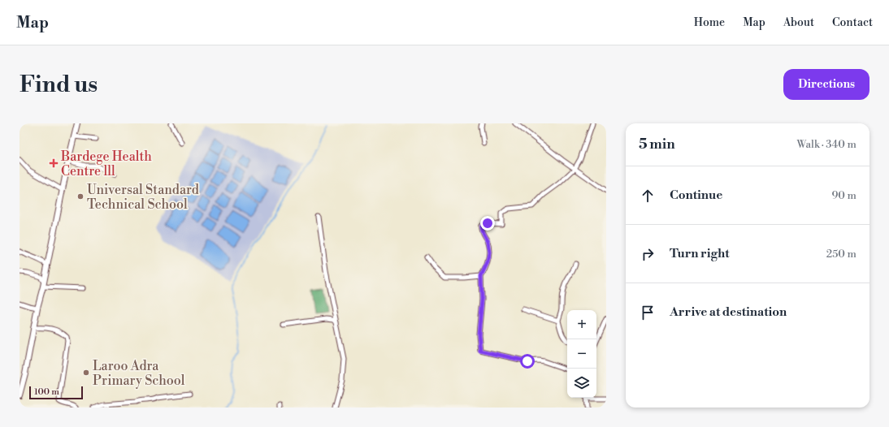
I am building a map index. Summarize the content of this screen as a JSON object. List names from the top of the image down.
{
  "places": {
    "health": ["Bardege Health Centre lll"],
    "other": ["Universal Standard Technical School", "Laroo Adra Primary School"]
  },
  "scale_bar": "100 m",
  "page": {
    "header": "Map",
    "nav": [
      "Home",
      "Map",
      "About",
      "Contact"
    ],
    "buttons": "Directions",
    "title": "Find us",
    "heading": ["5 min", "Walk · 340 m"],
    "list": [
      ["Continue", "90 m"],
      ["Turn right", "250 m"],
      "Arrive at destination"
    ],
    "map_buttons": ["+", "−"],
    "scale": "100 m"
  }
}
